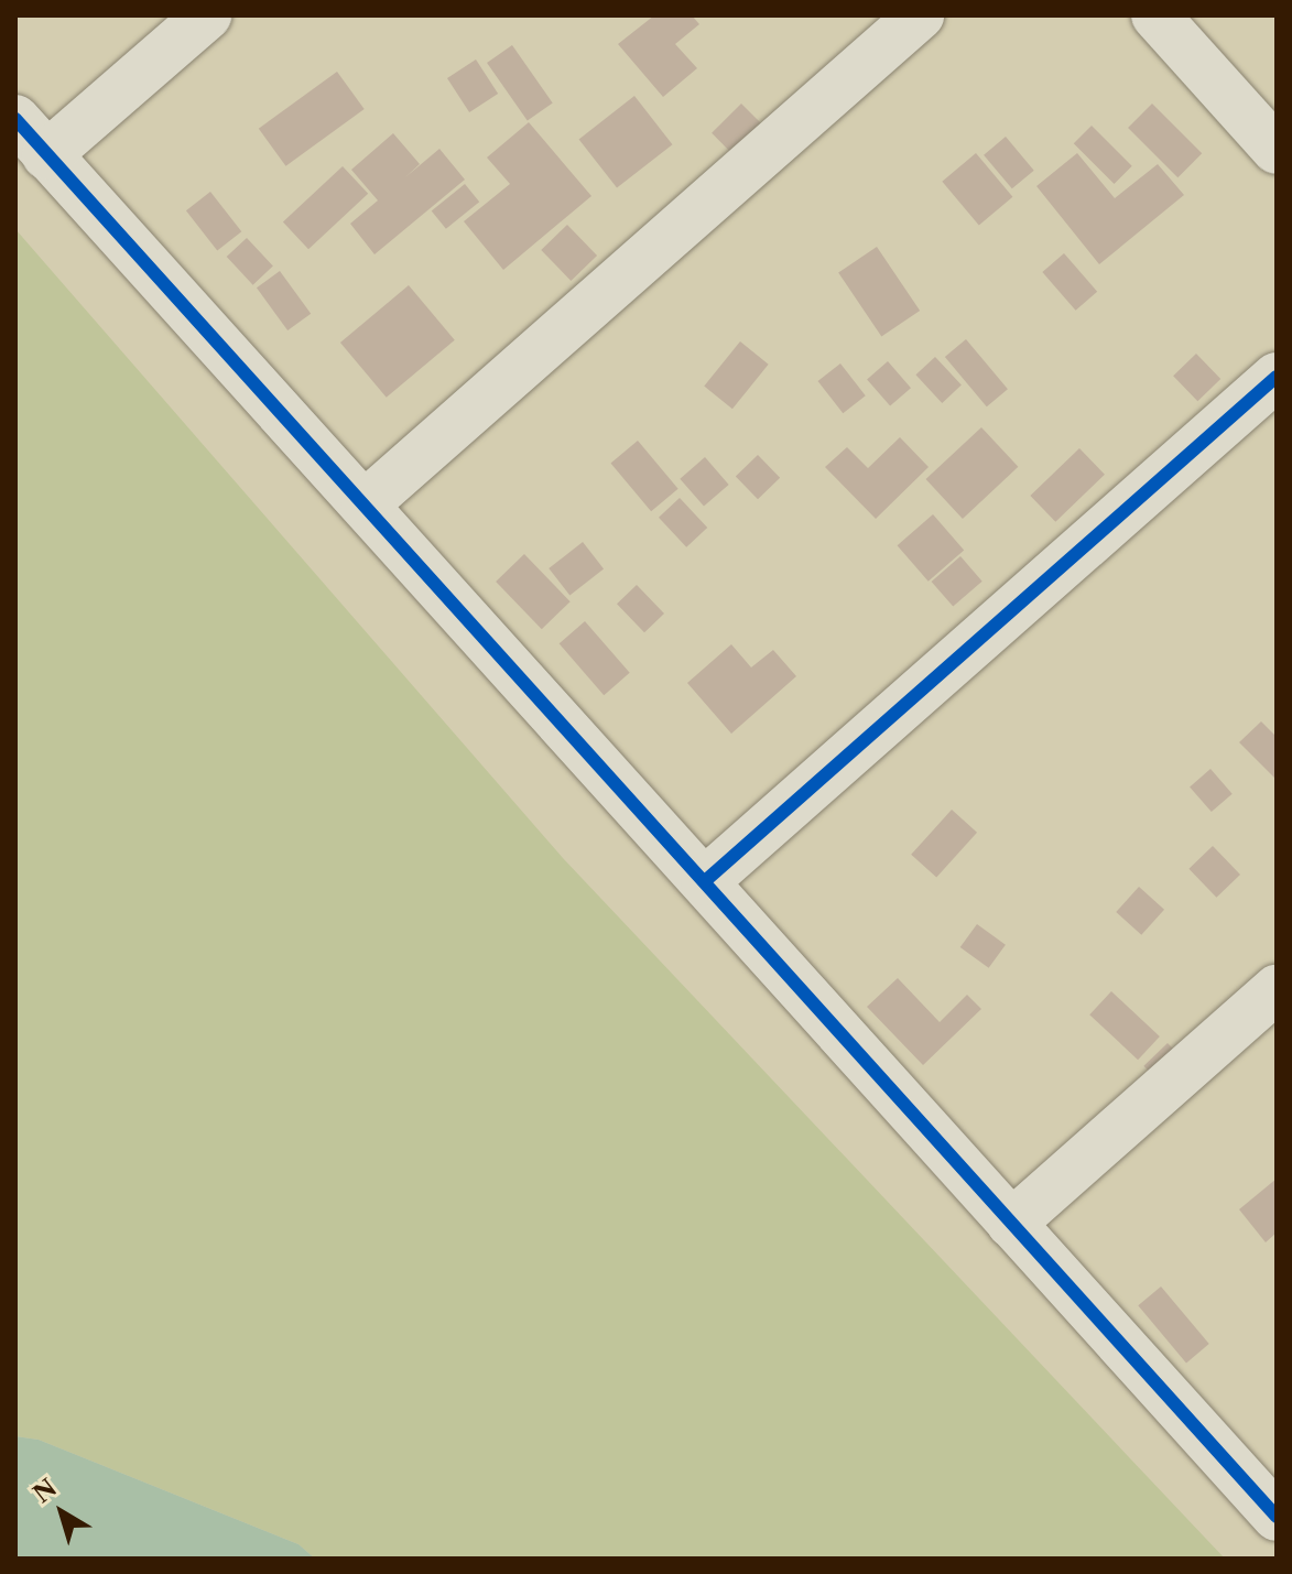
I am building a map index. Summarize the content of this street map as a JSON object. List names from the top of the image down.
{
  "north": "top left"
}
